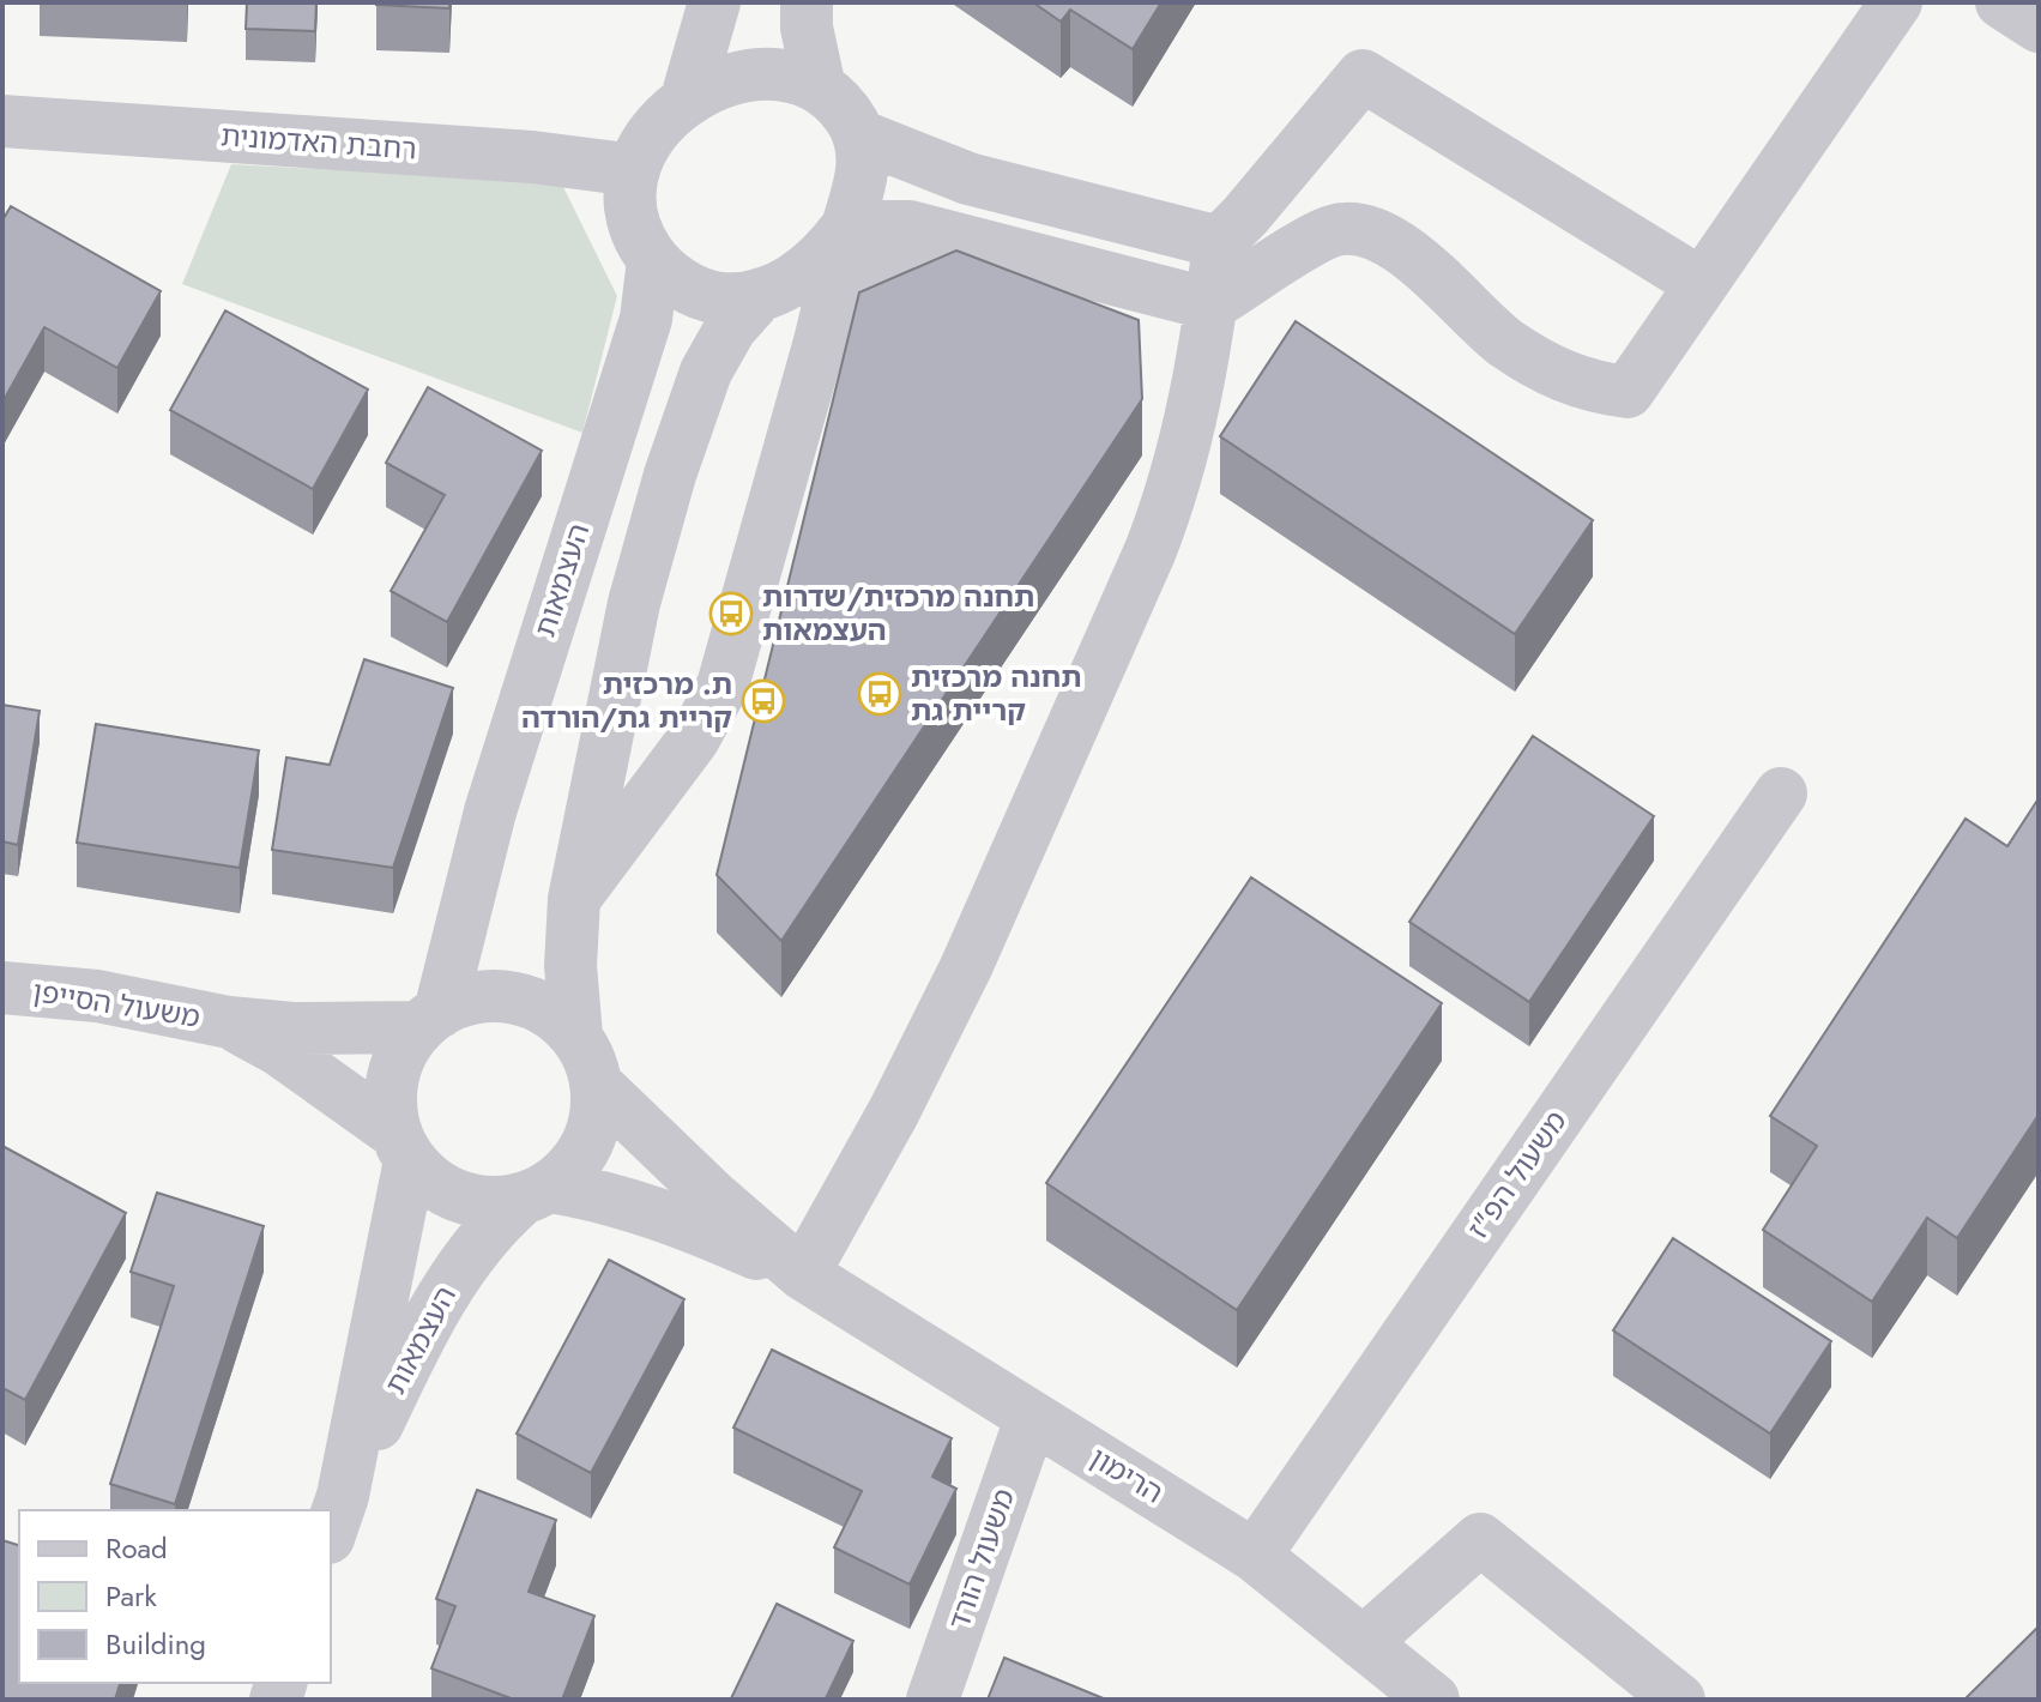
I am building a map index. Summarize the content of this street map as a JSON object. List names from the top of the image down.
{
  "streets": {
    "street": [
      "רחבת האדמונית",
      "העצמאות",
      "משעול הסייפן",
      "משעול הפ\"ז",
      "הרימון",
      "משעול הורד"
    ]
  },
  "crossings": [
    ["רחבת האדמונית", "העצמאות"],
    ["העצמאות", "משעול הסייפן"],
    ["העצמאות", "הרימון"],
    ["משעול הסייפן", "הרימון"],
    ["משעול הפ\"ז", "הרימון"],
    ["הרימון", "משעול הורד"]
  ],
  "places": {
    "bus stop": ["תחנה מרכזית/שדרות העצמאות", "תחנה מרכזית קריית גת", "ת. מרכזית קריית גת/הורדה"]
  },
  "legend": ["Road", "Park", "Building"]
}
